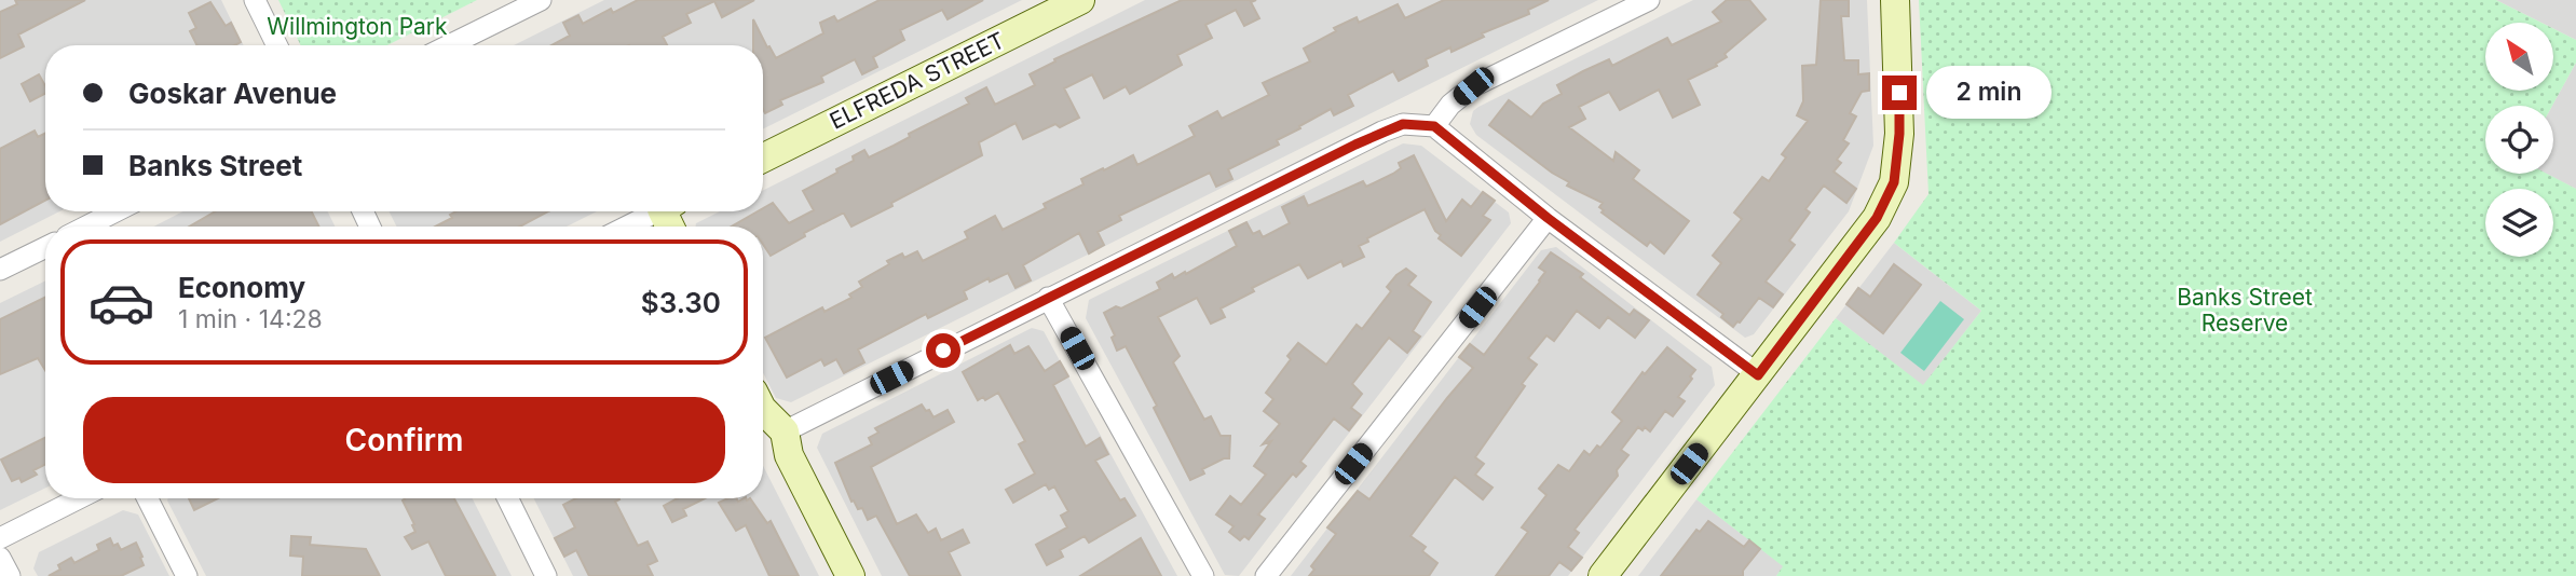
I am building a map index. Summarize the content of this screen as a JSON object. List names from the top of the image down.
{
  "streets": {
    "main road": ["ELFREDA STREET"]
  },
  "parks": ["Willmington Park", "Banks Street Reserve"],
  "north": "top left",
  "page": {
    "banner": ["Goskar Avenue", "Banks Street"],
    "bubble": "2 min",
    "list": [
      {
        "name": "Economy",
        "note": "1 min · 14:28",
        "value": "$3.30"
      }
    ],
    "buttons": "Confirm"
  }
}
